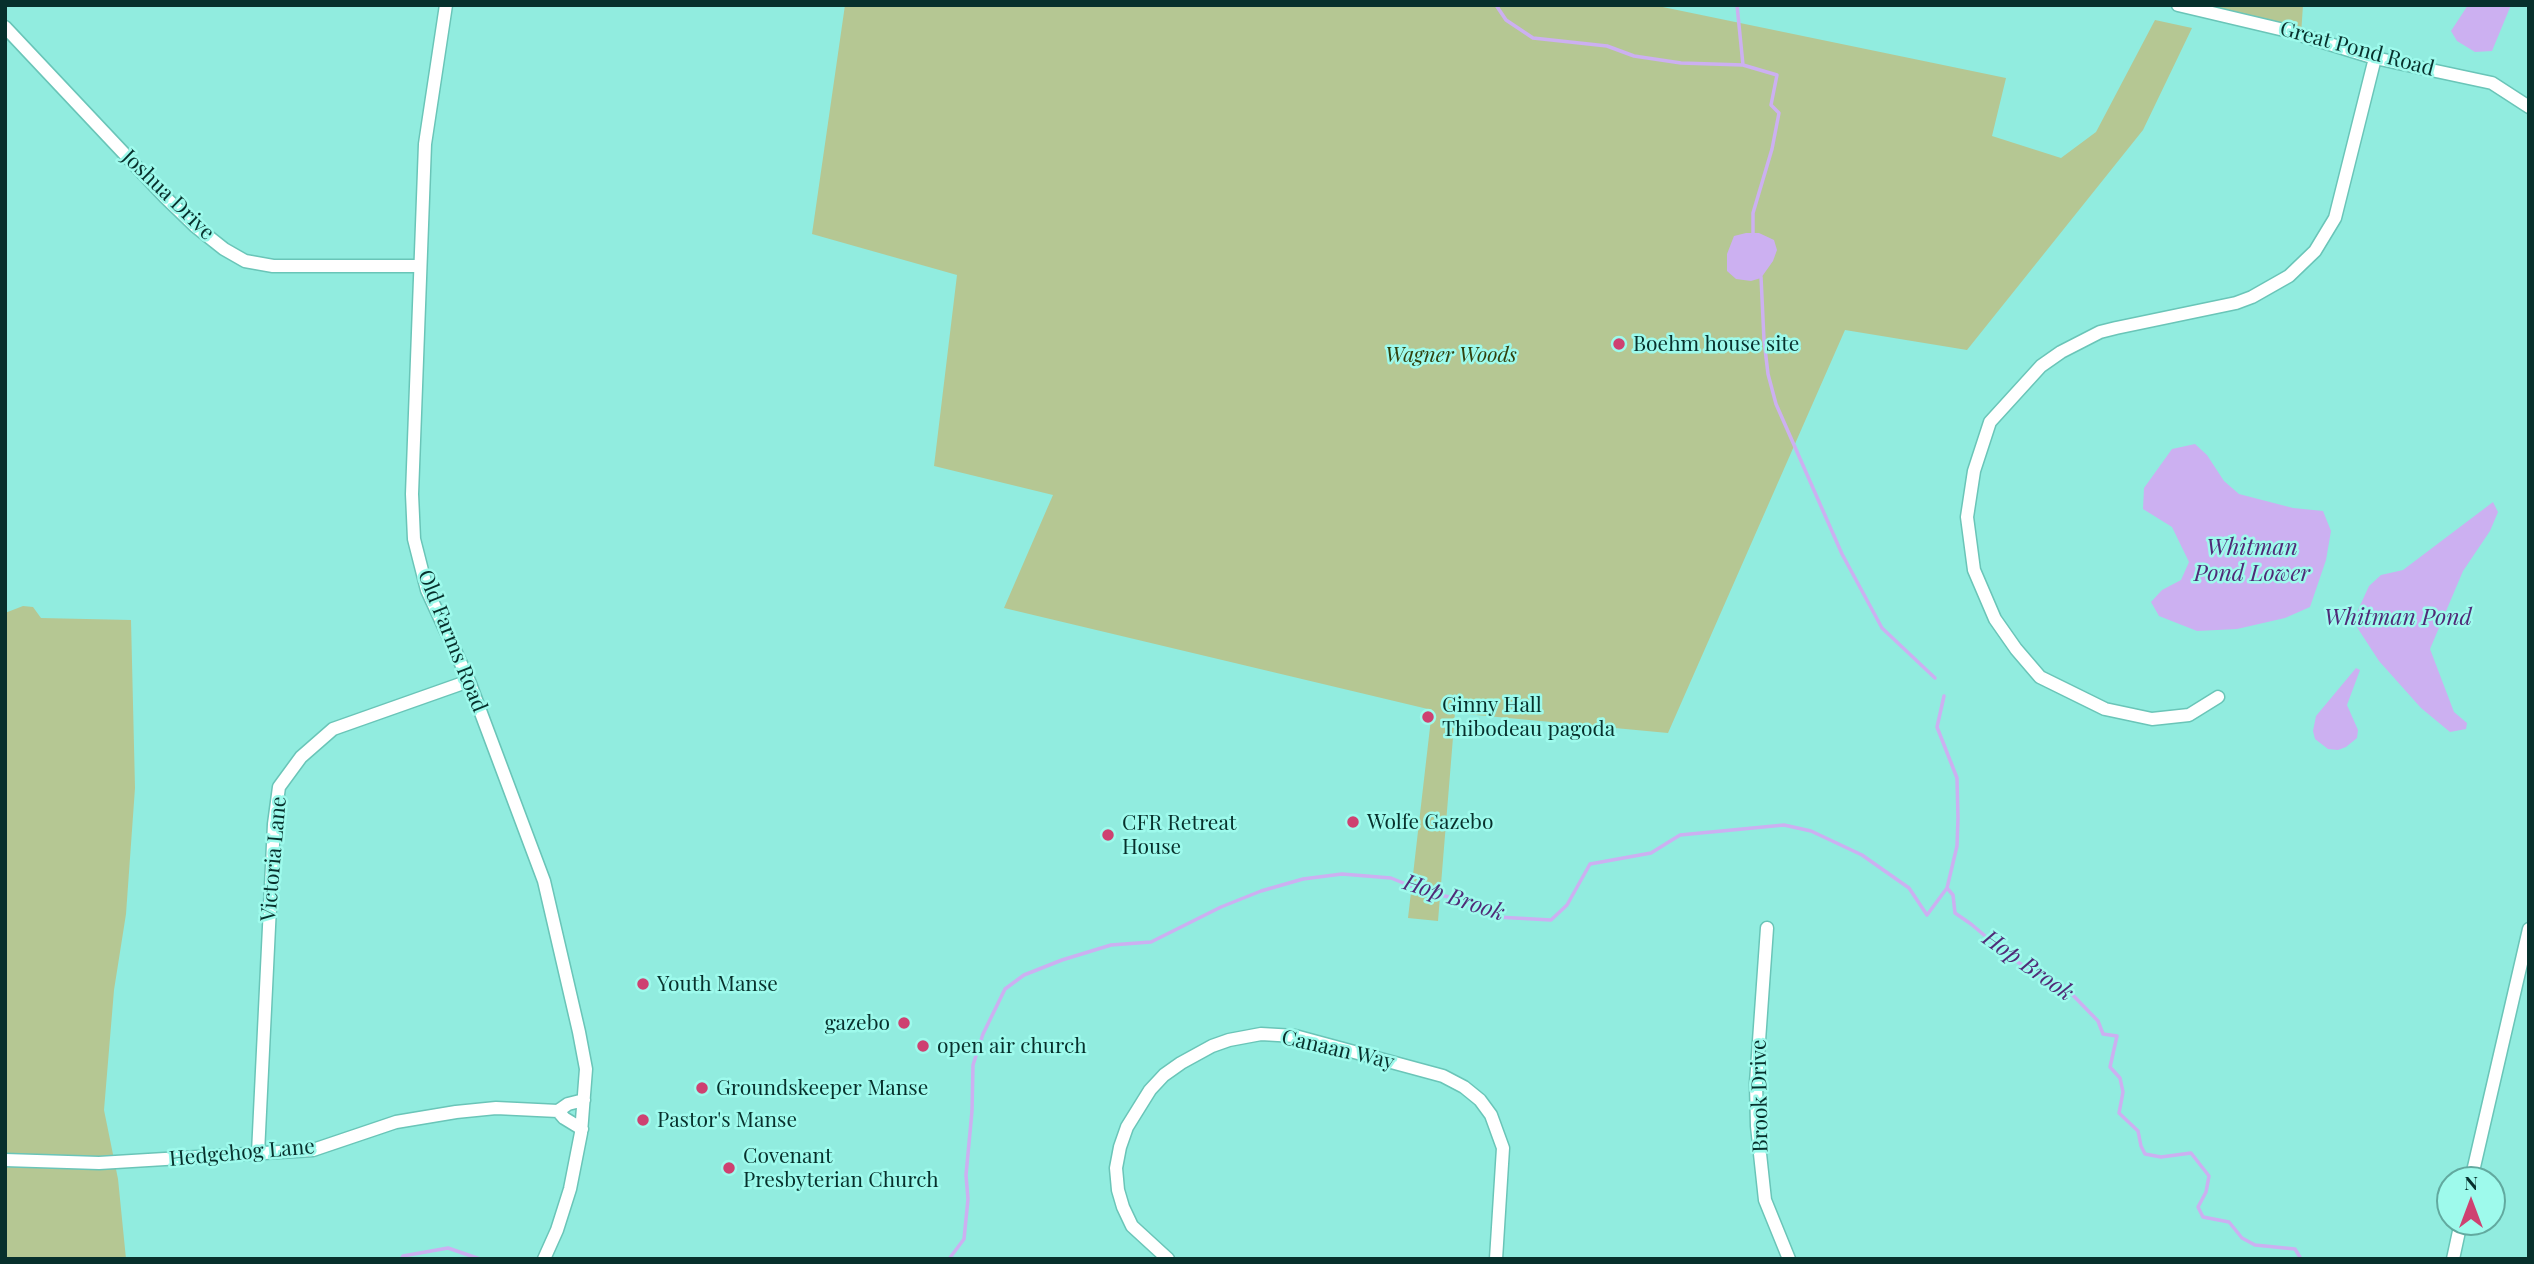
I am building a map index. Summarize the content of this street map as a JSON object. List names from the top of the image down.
{
  "streets": {
    "street": [
      "Great Pond Road",
      "Joshua Drive",
      "Old Farms Road",
      "Victoria Lane",
      "Canaan Way",
      "Brook Drive",
      "Hedgehog Lane"
    ]
  },
  "crossings": [
    ["Joshua Drive", "Old Farms Road"],
    ["Old Farms Road", "Victoria Lane"],
    ["Old Farms Road", "Hedgehog Lane"],
    ["Victoria Lane", "Hedgehog Lane"]
  ],
  "water": ["Whitman Pond Lower", "Whitman Pond", "Hop Brook"],
  "parks": ["Wagner Woods"],
  "places": [
    "Boehm house site",
    "Ginny Hall Thibodeau pagoda",
    "Wolfe Gazebo",
    "CFR Retreat House",
    "Youth Manse",
    "gazebo",
    "open air church",
    "Groundskeeper Manse",
    "Pastor's Manse",
    "Covenant Presbyterian Church"
  ],
  "north": "top"
}
